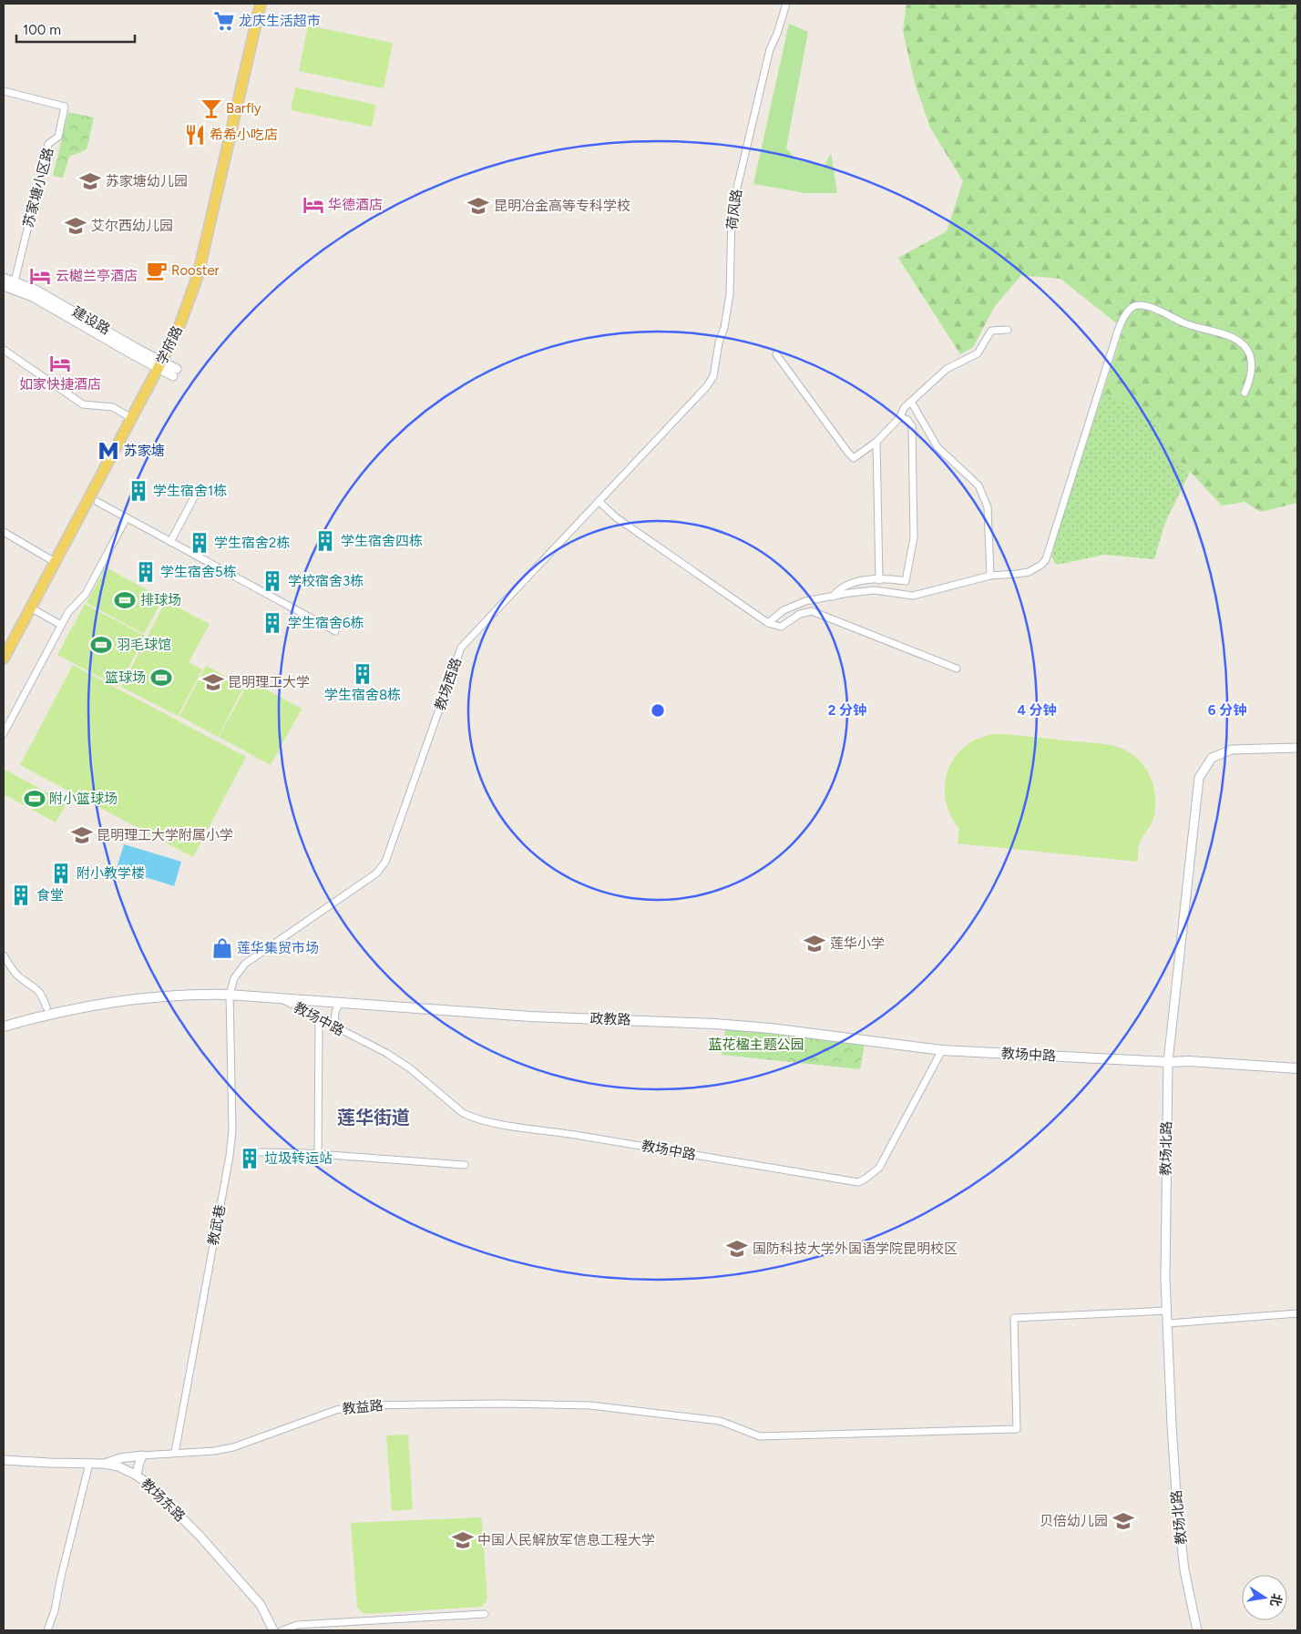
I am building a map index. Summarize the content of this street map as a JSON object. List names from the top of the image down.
{
  "streets": {
    "main road": ["学府路", "教场中路", "政教路"],
    "street": [
      "苏家塘小区路",
      "荷风路",
      "建设路",
      "教场西路",
      "教场北路",
      "教武巷",
      "教益路",
      "教场东路"
    ]
  },
  "crossings": [
    ["苏家塘小区路", "建设路"],
    ["荷风路", "教场西路"],
    ["建设路", "学府路"],
    ["教场西路", "教场中路"],
    ["教场西路", "教武巷"],
    ["教场中路", "政教路"],
    ["教场中路", "教场北路"],
    ["教场中路", "教武巷"],
    ["教场北路", "教益路"],
    ["教武巷", "教益路"]
  ],
  "districts": ["莲华街道"],
  "parks": ["蓝花楹主题公园"],
  "places": {
    "supermarket": ["龙庆生活超市"],
    "bar": ["Barfly"],
    "restaurant": ["希希小吃店"],
    "school or university": [
      "苏家塘幼儿园",
      "昆明冶金高等专科学校",
      "艾尔西幼儿园",
      "昆明理工大学",
      "昆明理工大学附属小学",
      "莲华小学",
      "国防科技大学外国语学院昆明校区",
      "贝倍幼儿园",
      "中国人民解放军信息工程大学"
    ],
    "hotel": ["华德酒店", "云樾兰亭酒店", "如家快捷酒店"],
    "cafe": ["Rooster"],
    "metro station": ["苏家塘"],
    "building": [
      "学生宿舍1栋",
      "学生宿舍四栋",
      "学生宿舍2栋",
      "学生宿舍5栋",
      "学校宿舍3栋",
      "学生宿舍6栋",
      "学生宿舍8栋",
      "附小教学楼",
      "食堂",
      "垃圾转运站"
    ],
    "sports": [
      "排球场",
      "羽毛球馆",
      "篮球场",
      "附小篮球场"
    ],
    "shop": ["莲华集贸市场"]
  },
  "scale_bar": "100 m",
  "north": "right",
  "rings": ["2 分钟", "4 分钟", "6 分钟"]
}
